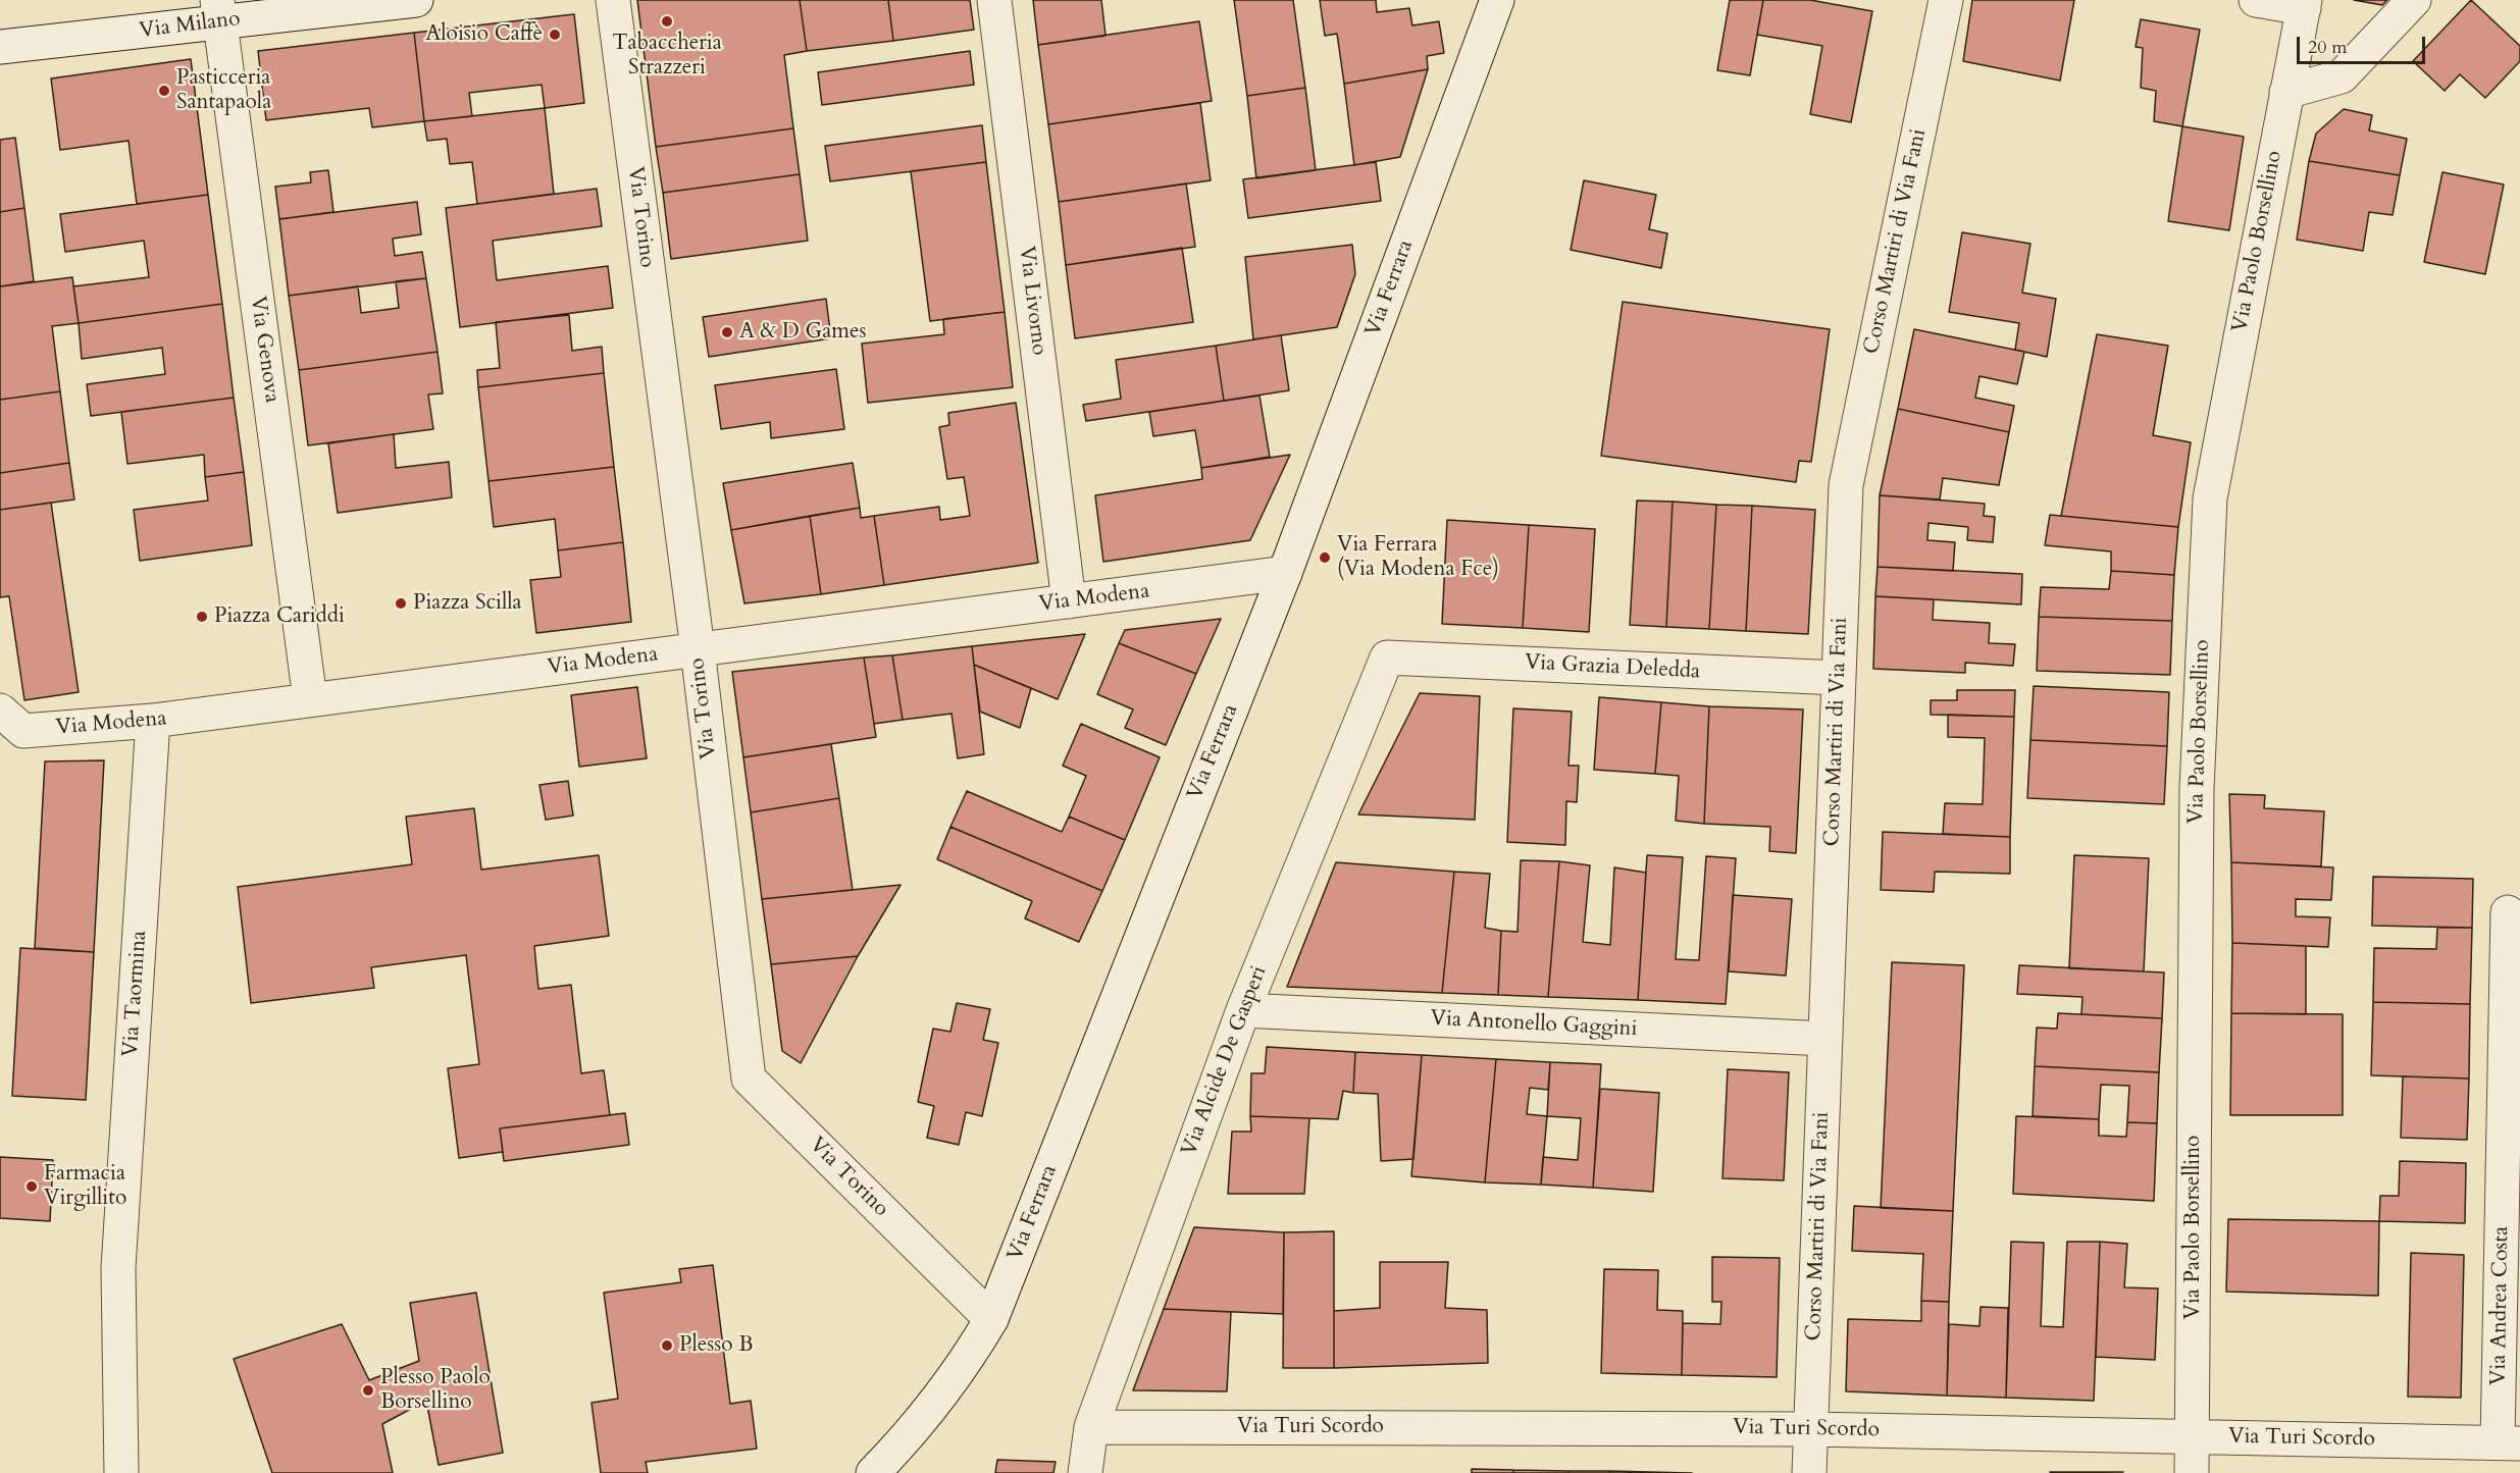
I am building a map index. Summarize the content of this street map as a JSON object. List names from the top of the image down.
{
  "streets": {
    "street": [
      "Via Milano",
      "Via Torino",
      "Corso Martiri di Via Fani",
      "Via Paolo Borsellino",
      "Via Ferrara",
      "Via Livorno",
      "Via Genova",
      "Via Modena",
      "Via Grazia Deledda",
      "Via Taormina",
      "Via Antonello Gaggini",
      "Via Alcide De Gasperi",
      "Via Andrea Costa",
      "Via Turi Scordo"
    ]
  },
  "crossings": [
    ["Via Milano", "Via Genova"],
    ["Via Torino", "Via Ferrara"],
    ["Via Torino", "Via Modena"],
    ["Corso Martiri di Via Fani", "Via Grazia Deledda"],
    ["Corso Martiri di Via Fani", "Via Antonello Gaggini"],
    ["Corso Martiri di Via Fani", "Via Turi Scordo"],
    ["Via Paolo Borsellino", "Via Turi Scordo"],
    ["Via Ferrara", "Via Modena"],
    ["Via Livorno", "Via Modena"],
    ["Via Genova", "Via Modena"],
    ["Via Modena", "Via Taormina"],
    ["Via Grazia Deledda", "Via Alcide De Gasperi"],
    ["Via Antonello Gaggini", "Via Alcide De Gasperi"],
    ["Via Alcide De Gasperi", "Via Turi Scordo"],
    ["Via Andrea Costa", "Via Turi Scordo"]
  ],
  "places": [
    "Tabaccheria Strazzeri",
    "Aloisio Caffè",
    "Pasticceria Santapaola",
    "A & D Games",
    "Via Ferrara (Via Modena Fce)",
    "Piazza Scilla",
    "Piazza Cariddi",
    "Farmacia Virgillito",
    "Plesso B",
    "Plesso Paolo Borsellino"
  ],
  "scale_bar": "20 m"
}
